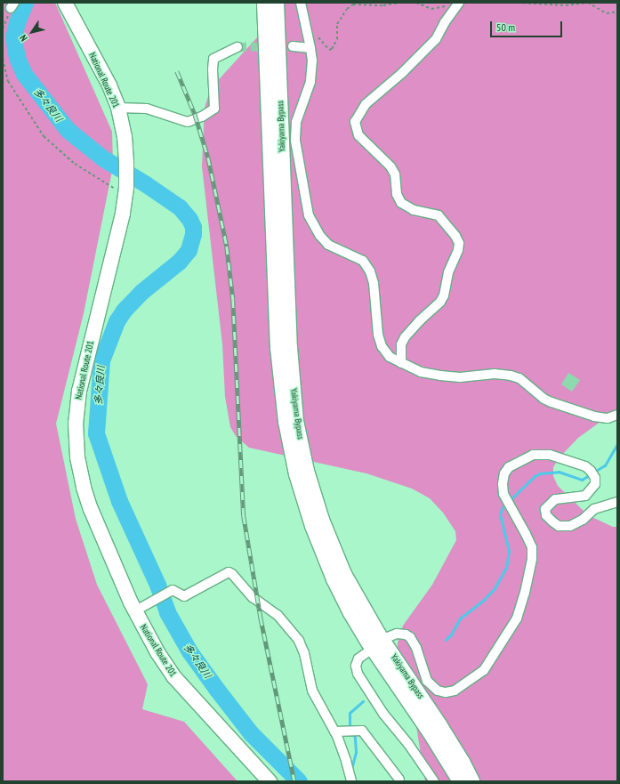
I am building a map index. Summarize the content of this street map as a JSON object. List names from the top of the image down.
{
  "streets": {
    "highway": ["National Route 201", "Yakiyama Bypass"]
  },
  "water": ["多々良川"],
  "scale_bar": "50 m",
  "north": "bottom left"
}
